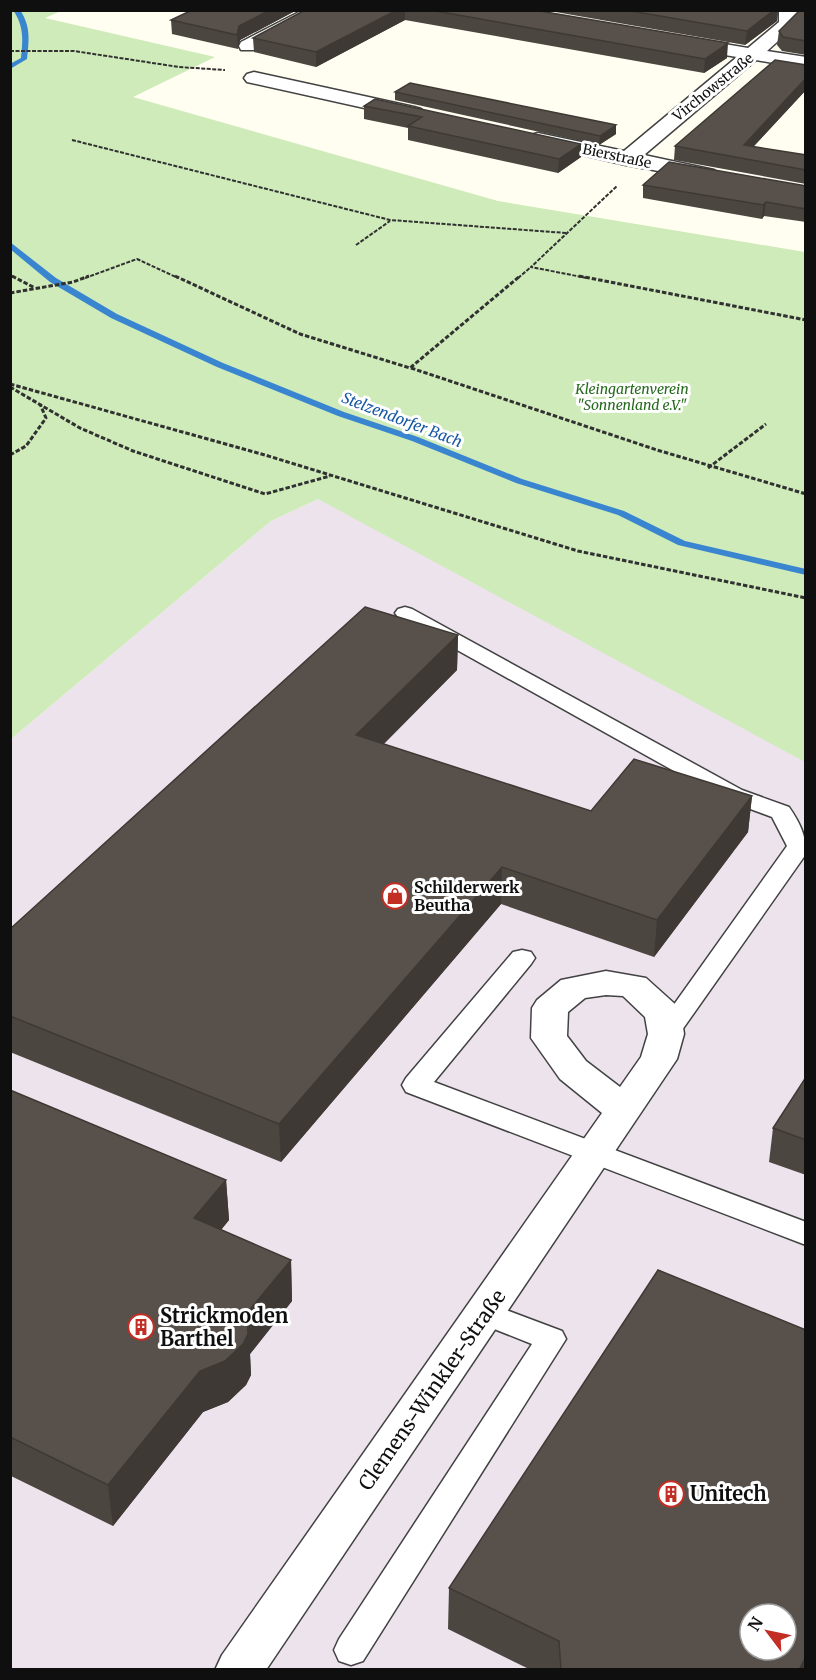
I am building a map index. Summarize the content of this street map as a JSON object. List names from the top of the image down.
{
  "streets": {
    "street": ["Virchowstraße", "Bierstraße", "Clemens-Winkler-Straße"]
  },
  "crossings": [
    ["Virchowstraße", "Bierstraße"]
  ],
  "water": ["Stelzendorfer Bach"],
  "parks": ["Kleingartenverein \"Sonnenland e.V.\""],
  "places": {
    "shop": ["Schilderwerk Beutha"],
    "building": ["Strickmoden Barthel", "Unitech"]
  },
  "north": "top left"
}
